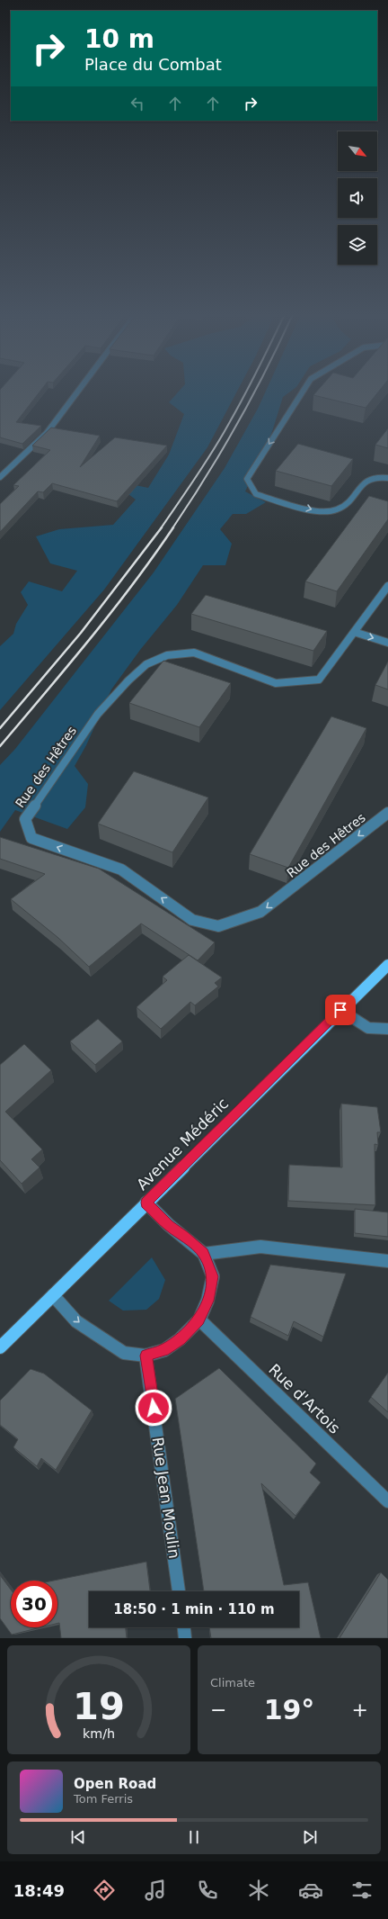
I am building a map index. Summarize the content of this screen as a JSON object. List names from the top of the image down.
{
  "streets": {
    "main road": ["Avenue Médéric"],
    "street": ["Rue des Hêtres", "Rue d'Artois", "Rue Jean Moulin"]
  },
  "north": "bottom right",
  "page": {
    "turn": ["10 m", "Place du Combat"],
    "limit": "30",
    "trip": "18:50 · 1 min · 110 m",
    "tile": "Climate",
    "heat": ["−", "19°", "+"],
    "song": ["Open Road", "Tom Ferris"],
    "tabs": "18:49",
    "gauge": ["19", "km/h"]
  }
}
